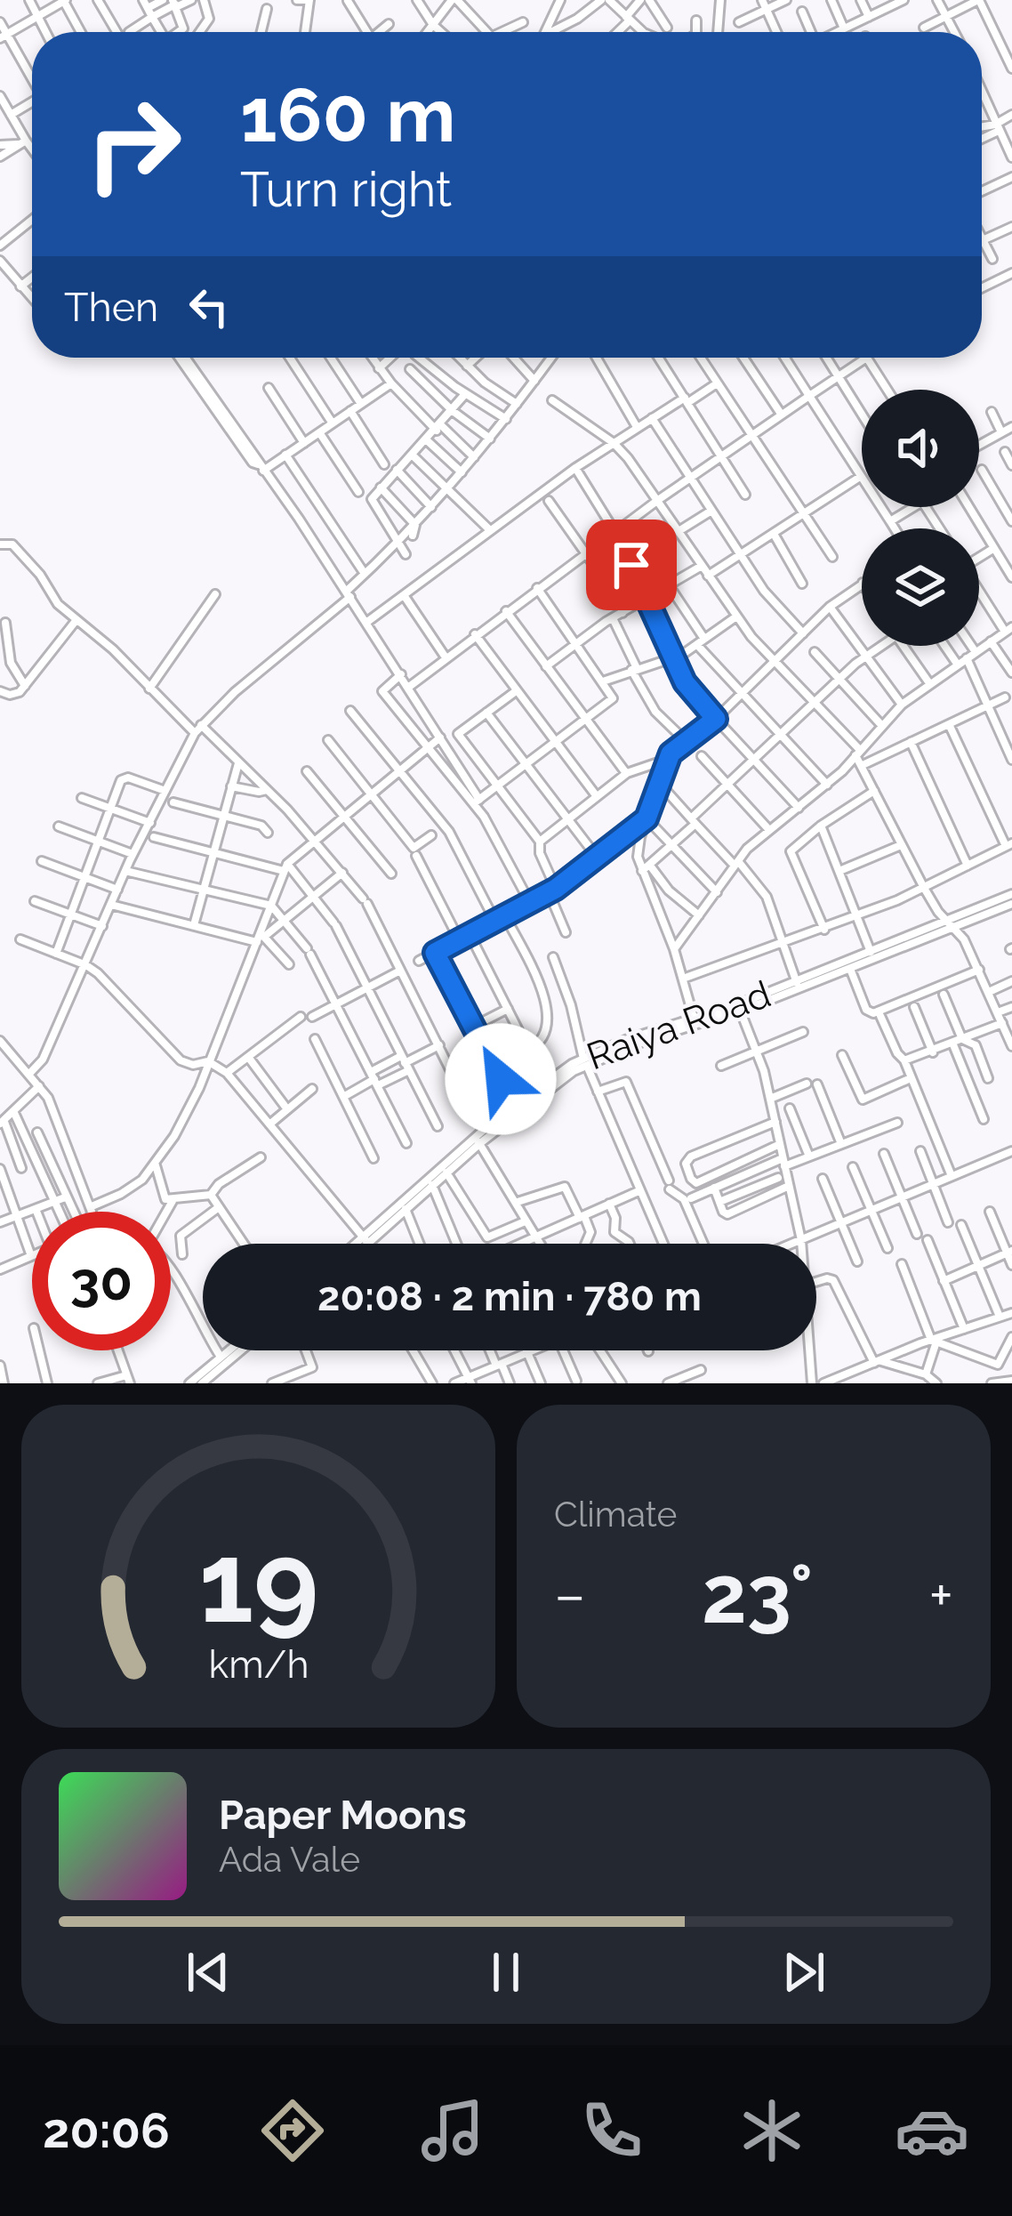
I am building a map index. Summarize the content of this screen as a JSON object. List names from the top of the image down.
{
  "streets": {
    "street": ["Raiya Road"]
  },
  "page": {
    "turn": ["160 m", "Turn right"],
    "then": "Then",
    "limit": "30",
    "trip": "20:08 · 2 min · 780 m",
    "tile": "Climate",
    "heat": ["−", "23°", "+"],
    "song": ["Paper Moons", "Ada Vale"],
    "tabs": "20:06",
    "gauge": ["19", "km/h"]
  }
}
